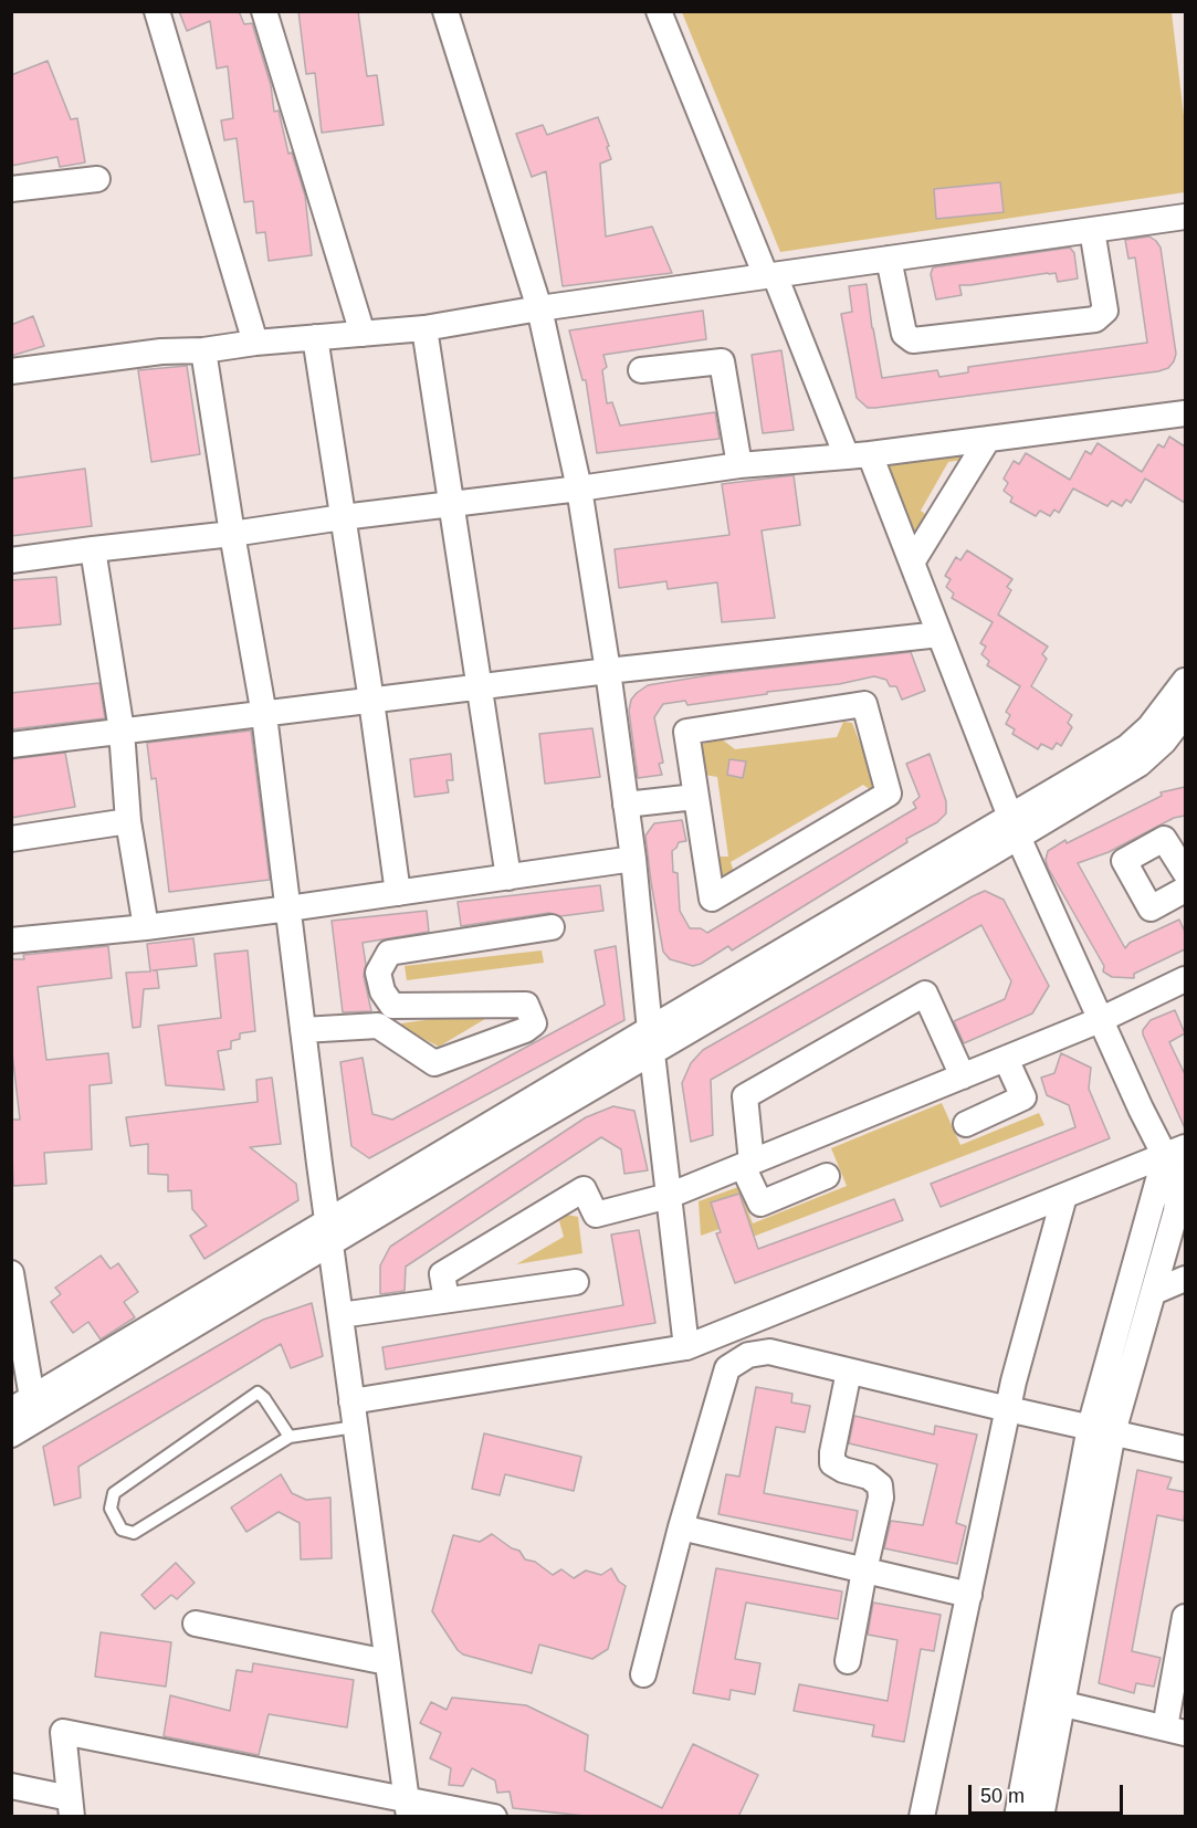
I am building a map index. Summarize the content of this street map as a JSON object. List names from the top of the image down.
{
  "scale_bar": "50 m"
}
